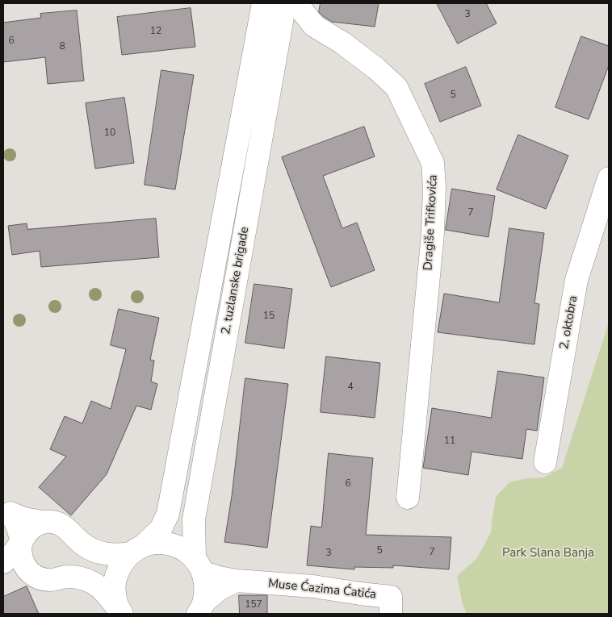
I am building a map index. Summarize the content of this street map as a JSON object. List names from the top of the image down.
{
  "streets": {
    "street": [
      "Dragiše Trifkovića",
      "2. tuzlanske brigade",
      "2. oktobra",
      "Muse Ćazima Ćatića"
    ]
  },
  "parks": ["Park Slana Banja"],
  "house_numbers": [
    "3",
    "12",
    "6",
    "8",
    "5",
    "10",
    "7",
    "15",
    "4",
    "11",
    "6",
    "5",
    "7",
    "3",
    "157"
  ]
}
